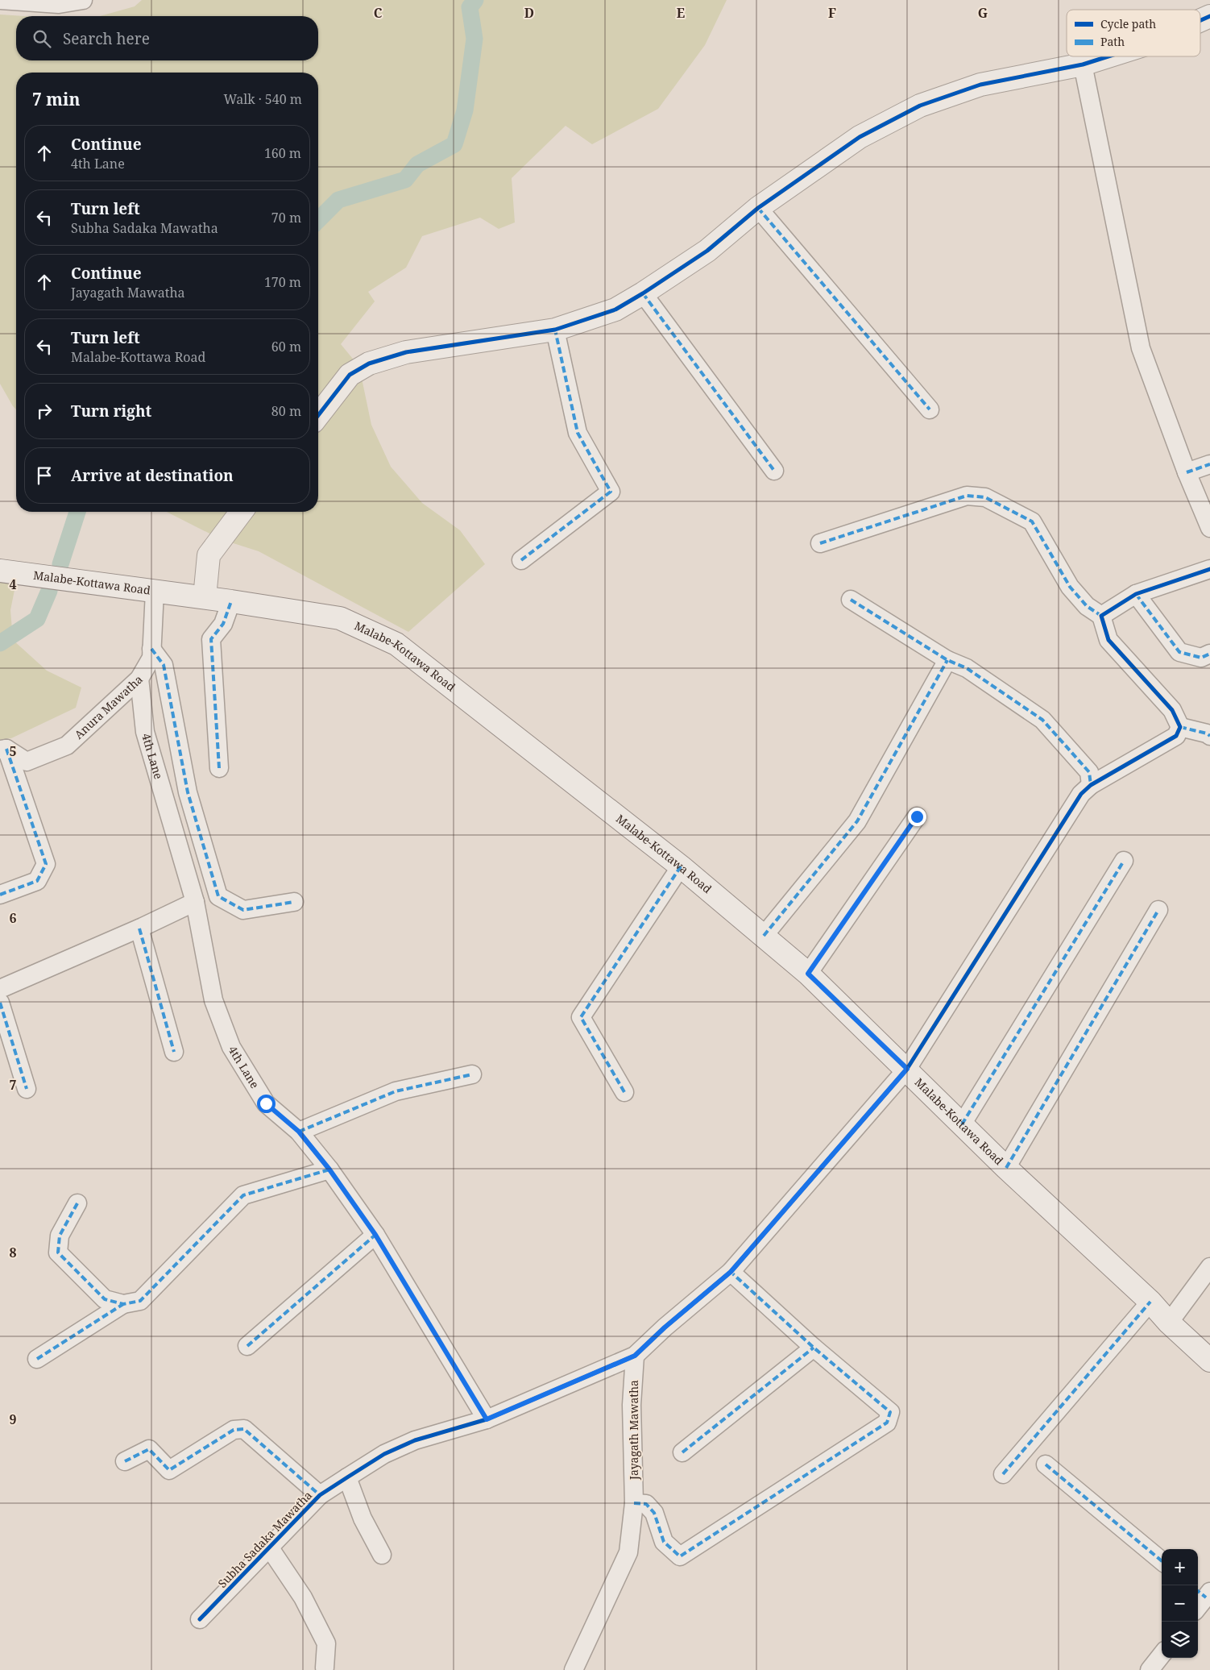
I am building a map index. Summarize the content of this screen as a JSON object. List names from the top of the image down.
{
  "streets": {
    "main road": ["Malabe-Kottawa Road"],
    "street": [
      "Anura Mawatha",
      "4th Lane",
      "Jayagath Mawatha",
      "Subha Sadaka Mawatha"
    ]
  },
  "crossings": [
    ["Malabe-Kottawa Road", "Anura Mawatha"],
    ["Anura Mawatha", "4th Lane"],
    ["4th Lane", "Subha Sadaka Mawatha"],
    ["Jayagath Mawatha", "Subha Sadaka Mawatha"]
  ],
  "legend": ["Cycle path", "Path"],
  "page": {
    "search": "Search here",
    "heading": ["7 min", "Walk · 540 m"],
    "list": [
      ["Continue", "4th Lane", "160 m"],
      ["Turn left", "Subha Sadaka Mawatha", "70 m"],
      ["Continue", "Jayagath Mawatha", "170 m"],
      ["Turn left", "Malabe-Kottawa Road", "60 m"],
      ["Turn right", "80 m"],
      "Arrive at destination"
    ],
    "map_buttons": ["+", "−"]
  },
  "grid": {
    "columns": [
      "C",
      "D",
      "E",
      "F",
      "G"
    ],
    "rows": [
      "4",
      "5",
      "6",
      "7",
      "8",
      "9"
    ]
  }
}
